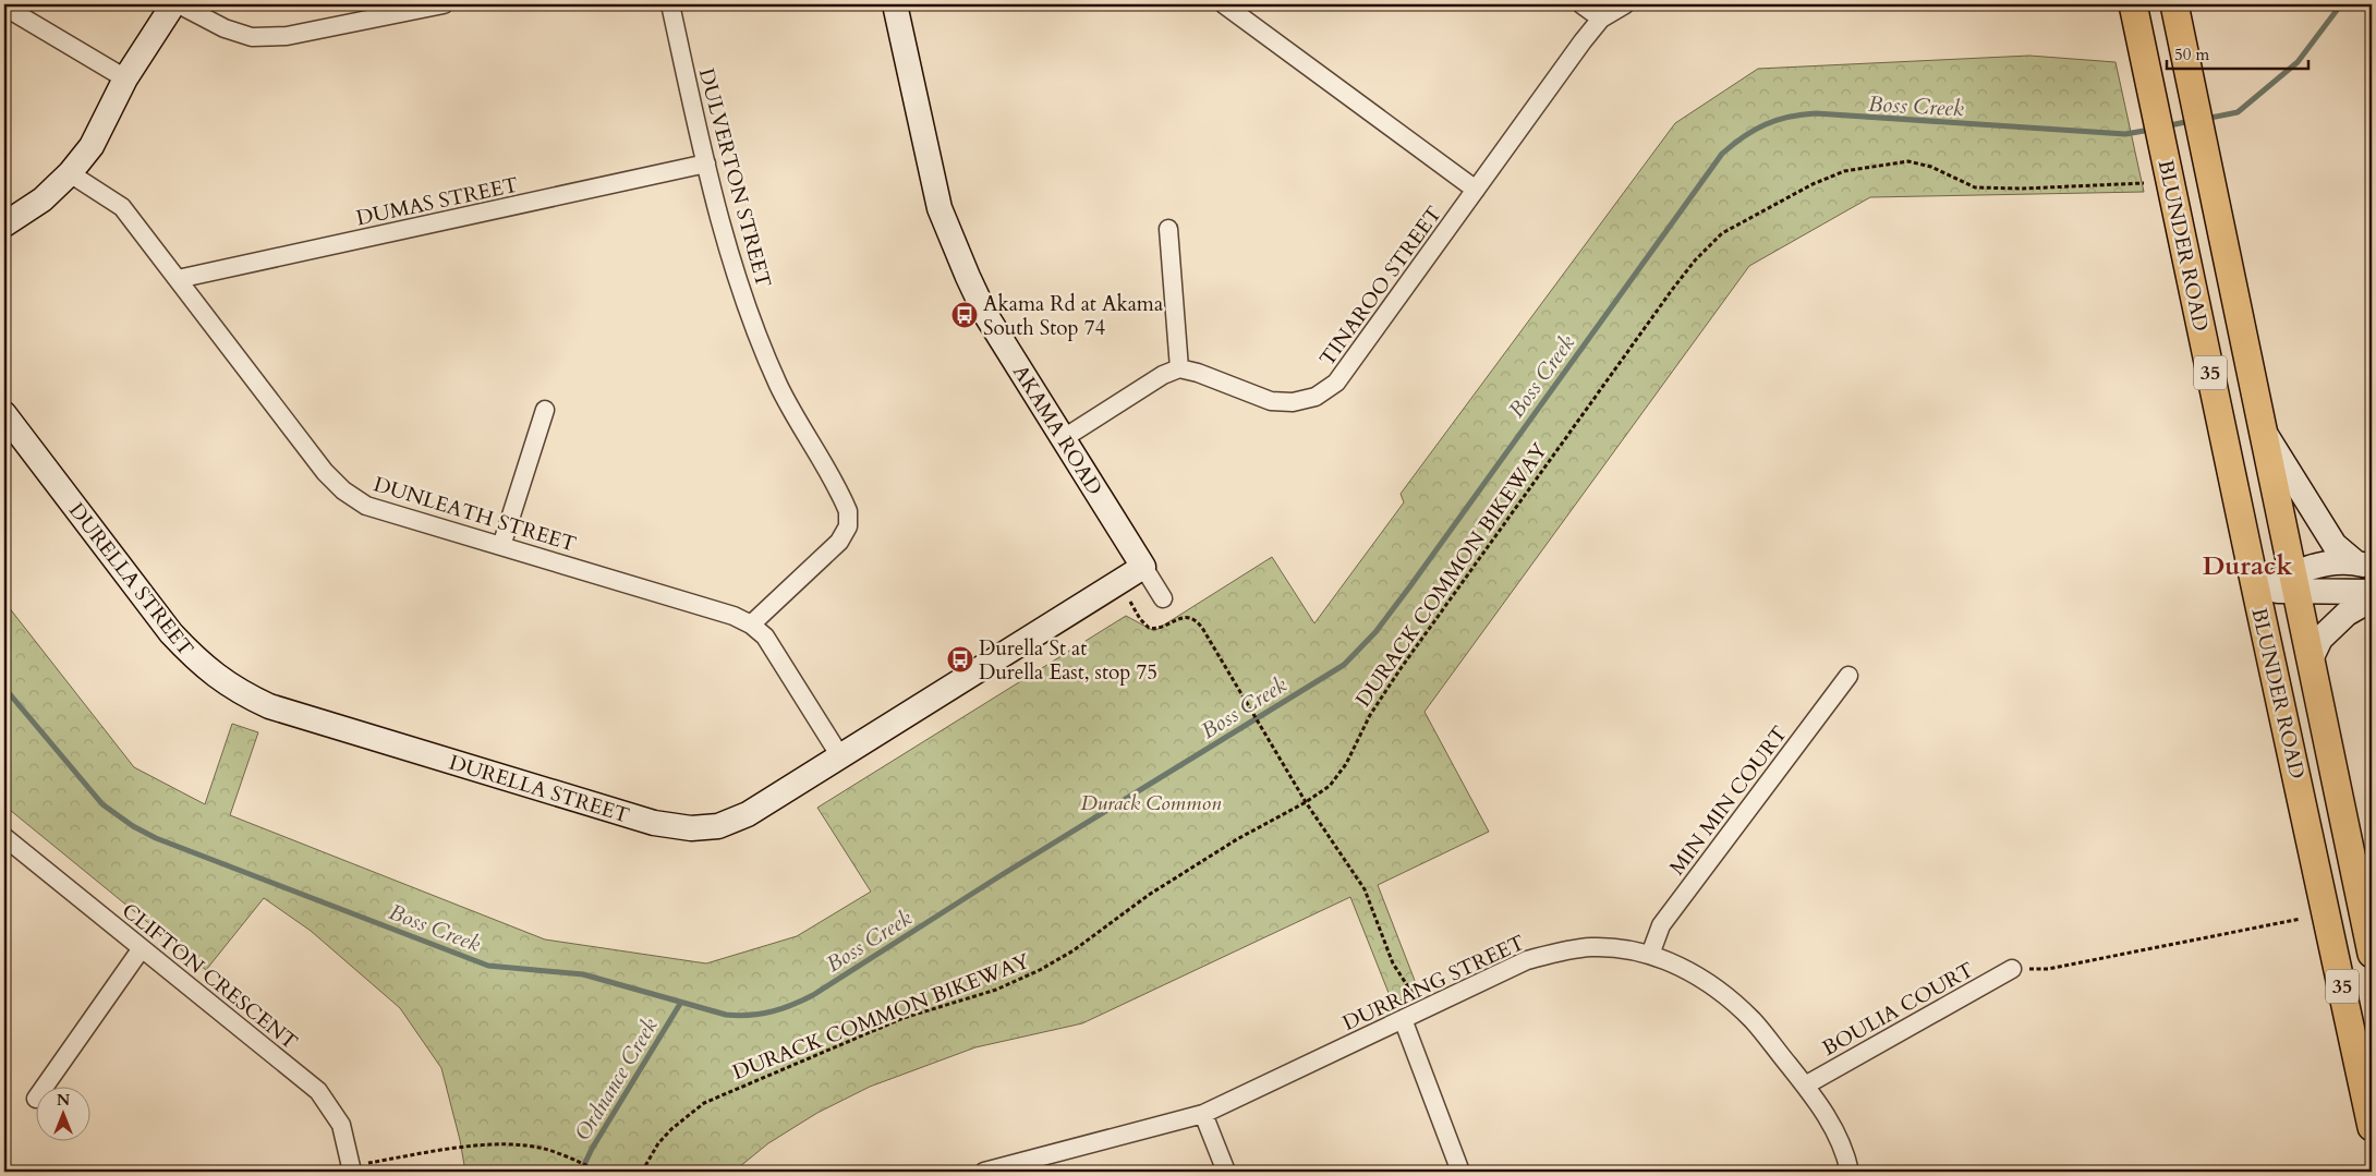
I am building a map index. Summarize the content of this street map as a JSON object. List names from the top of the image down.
{
  "streets": {
    "main road": ["BLUNDER ROAD", "35"],
    "street": [
      "DULVERTON STREET",
      "DUMAS STREET",
      "TINAROO STREET",
      "AKAMA ROAD",
      "DUNLEATH STREET",
      "DURELLA STREET",
      "MIN MIN COURT",
      "CLIFTON CRESCENT",
      "DURRANG STREET",
      "BOULIA COURT"
    ],
    "path": ["DURACK COMMON BIKEWAY"]
  },
  "crossings": [
    ["DULVERTON STREET", "DUMAS STREET"],
    ["DULVERTON STREET", "DUNLEATH STREET"],
    ["DUMAS STREET", "DUNLEATH STREET"],
    ["AKAMA ROAD", "DURELLA STREET"],
    ["DUNLEATH STREET", "DURELLA STREET"],
    ["MIN MIN COURT", "DURRANG STREET"],
    ["DURRANG STREET", "BOULIA COURT"]
  ],
  "districts": ["Durack"],
  "water": ["Boss Creek", "Ordnance Creek"],
  "parks": ["Durack Common"],
  "places": {
    "bus stop": ["Akama Rd at Akama South Stop 74", "Durella St at Durella East, stop 75"]
  },
  "scale_bar": "50 m",
  "north": "top"
}
